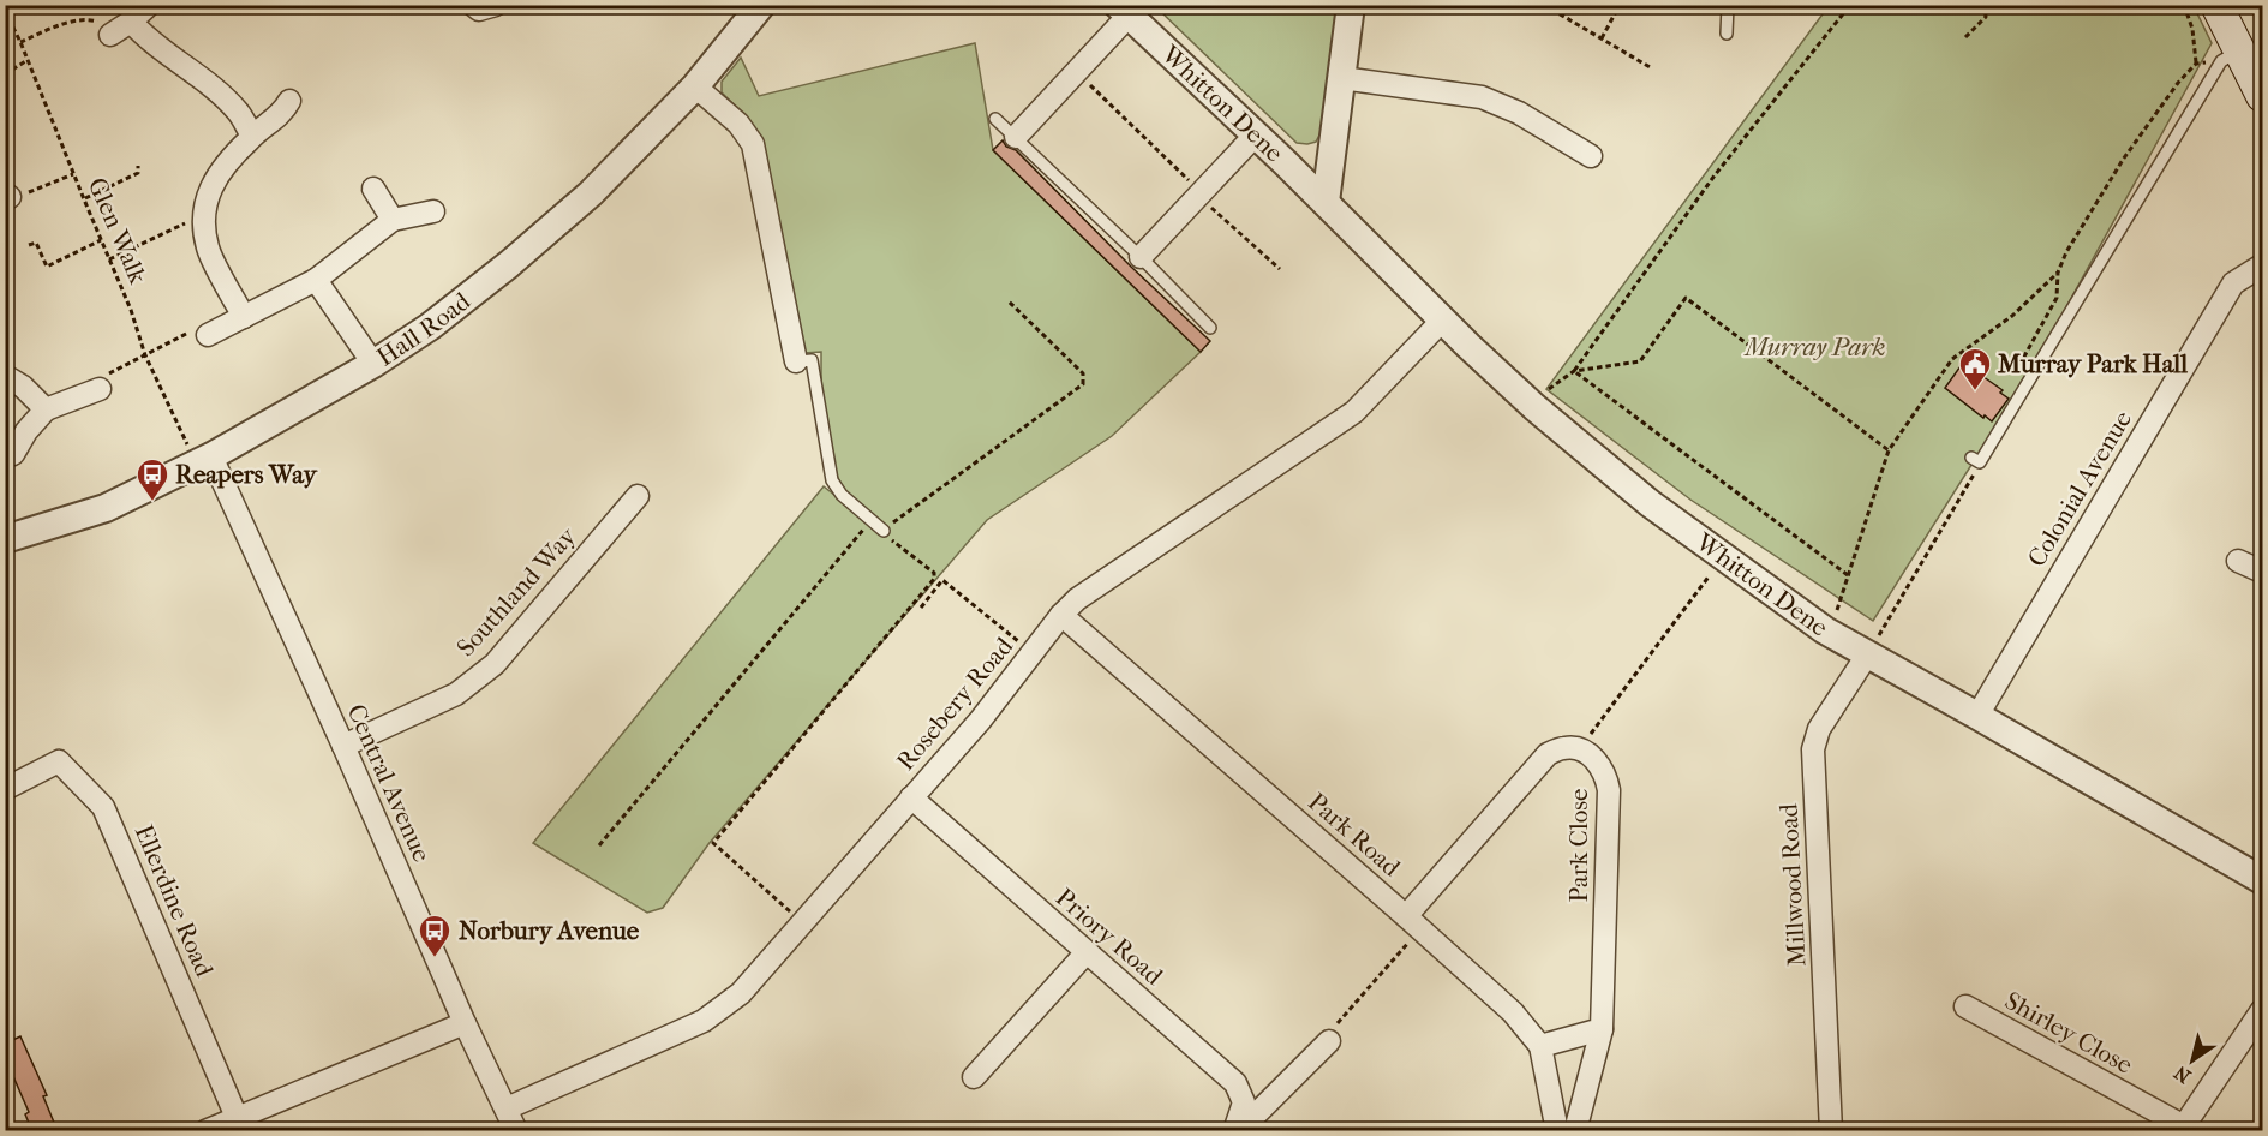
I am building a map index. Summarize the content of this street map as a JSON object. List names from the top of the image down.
{
  "streets": {
    "street": [
      "Whitton Dene",
      "Hall Road",
      "Colonial Avenue",
      "Southland Way",
      "Rosebery Road",
      "Central Avenue",
      "Park Road",
      "Park Close",
      "Millwood Road",
      "Ellerdine Road",
      "Priory Road",
      "Shirley Close"
    ],
    "path": ["Glen Walk"]
  },
  "crossings": [
    ["Whitton Dene", "Colonial Avenue"],
    ["Whitton Dene", "Rosebery Road"],
    ["Whitton Dene", "Millwood Road"],
    ["Glen Walk", "Hall Road"],
    ["Glen Walk", "Central Avenue"],
    ["Hall Road", "Central Avenue"],
    ["Southland Way", "Central Avenue"],
    ["Rosebery Road", "Central Avenue"],
    ["Rosebery Road", "Park Road"],
    ["Rosebery Road", "Priory Road"],
    ["Park Road", "Park Close"]
  ],
  "parks": ["Murray Park"],
  "places": {
    "public building": ["Murray Park Hall"],
    "bus stop": ["Reapers Way", "Norbury Avenue"]
  },
  "north": "bottom left"
}
